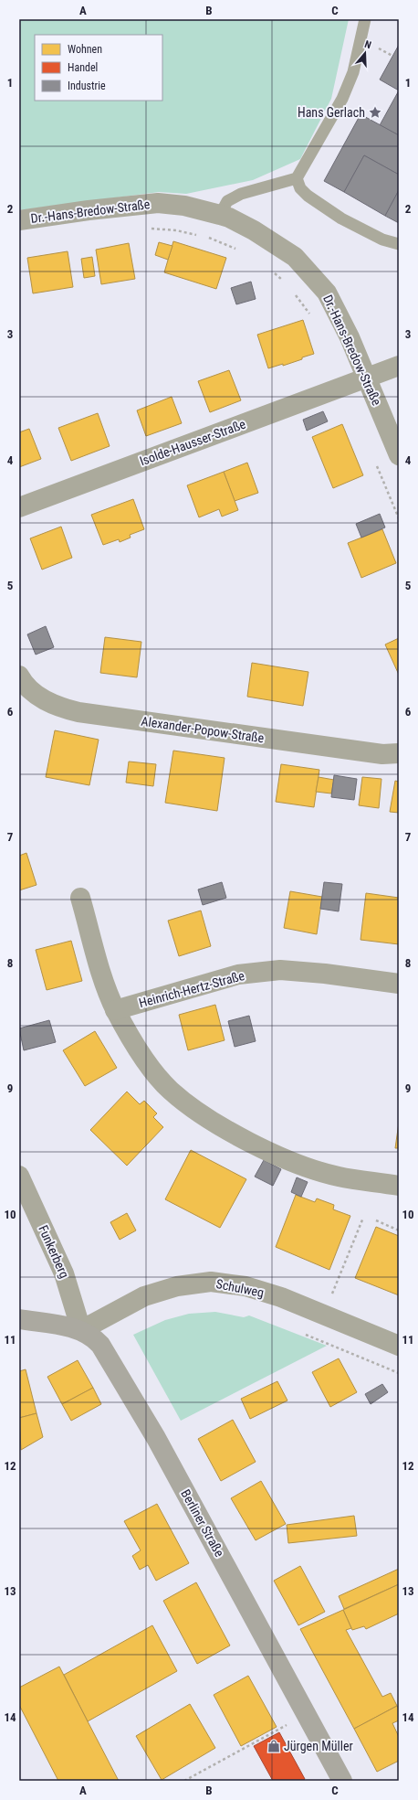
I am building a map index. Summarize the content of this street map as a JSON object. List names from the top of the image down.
{
  "streets": {
    "street": [
      "Dr.-Hans-Bredow-Straße",
      "Isolde-Hausser-Straße",
      "Alexander-Popow-Straße",
      "Heinrich-Hertz-Straße",
      "Funkerberg",
      "Schulweg",
      "Berliner Straße"
    ]
  },
  "crossings": [
    ["Dr.-Hans-Bredow-Straße", "Isolde-Hausser-Straße"],
    ["Funkerberg", "Schulweg"],
    ["Funkerberg", "Berliner Straße"],
    ["Schulweg", "Berliner Straße"]
  ],
  "places": {
    "place": ["Hans Gerlach"],
    "shop": ["Jürgen Müller"]
  },
  "legend": ["Wohnen", "Handel", "Industrie"],
  "north": "top",
  "grid": {
    "columns": ["A", "B", "C"],
    "rows": [
      "1",
      "2",
      "3",
      "4",
      "5",
      "6",
      "7",
      "8",
      "9",
      "10",
      "11",
      "12",
      "13",
      "14"
    ]
  }
}
